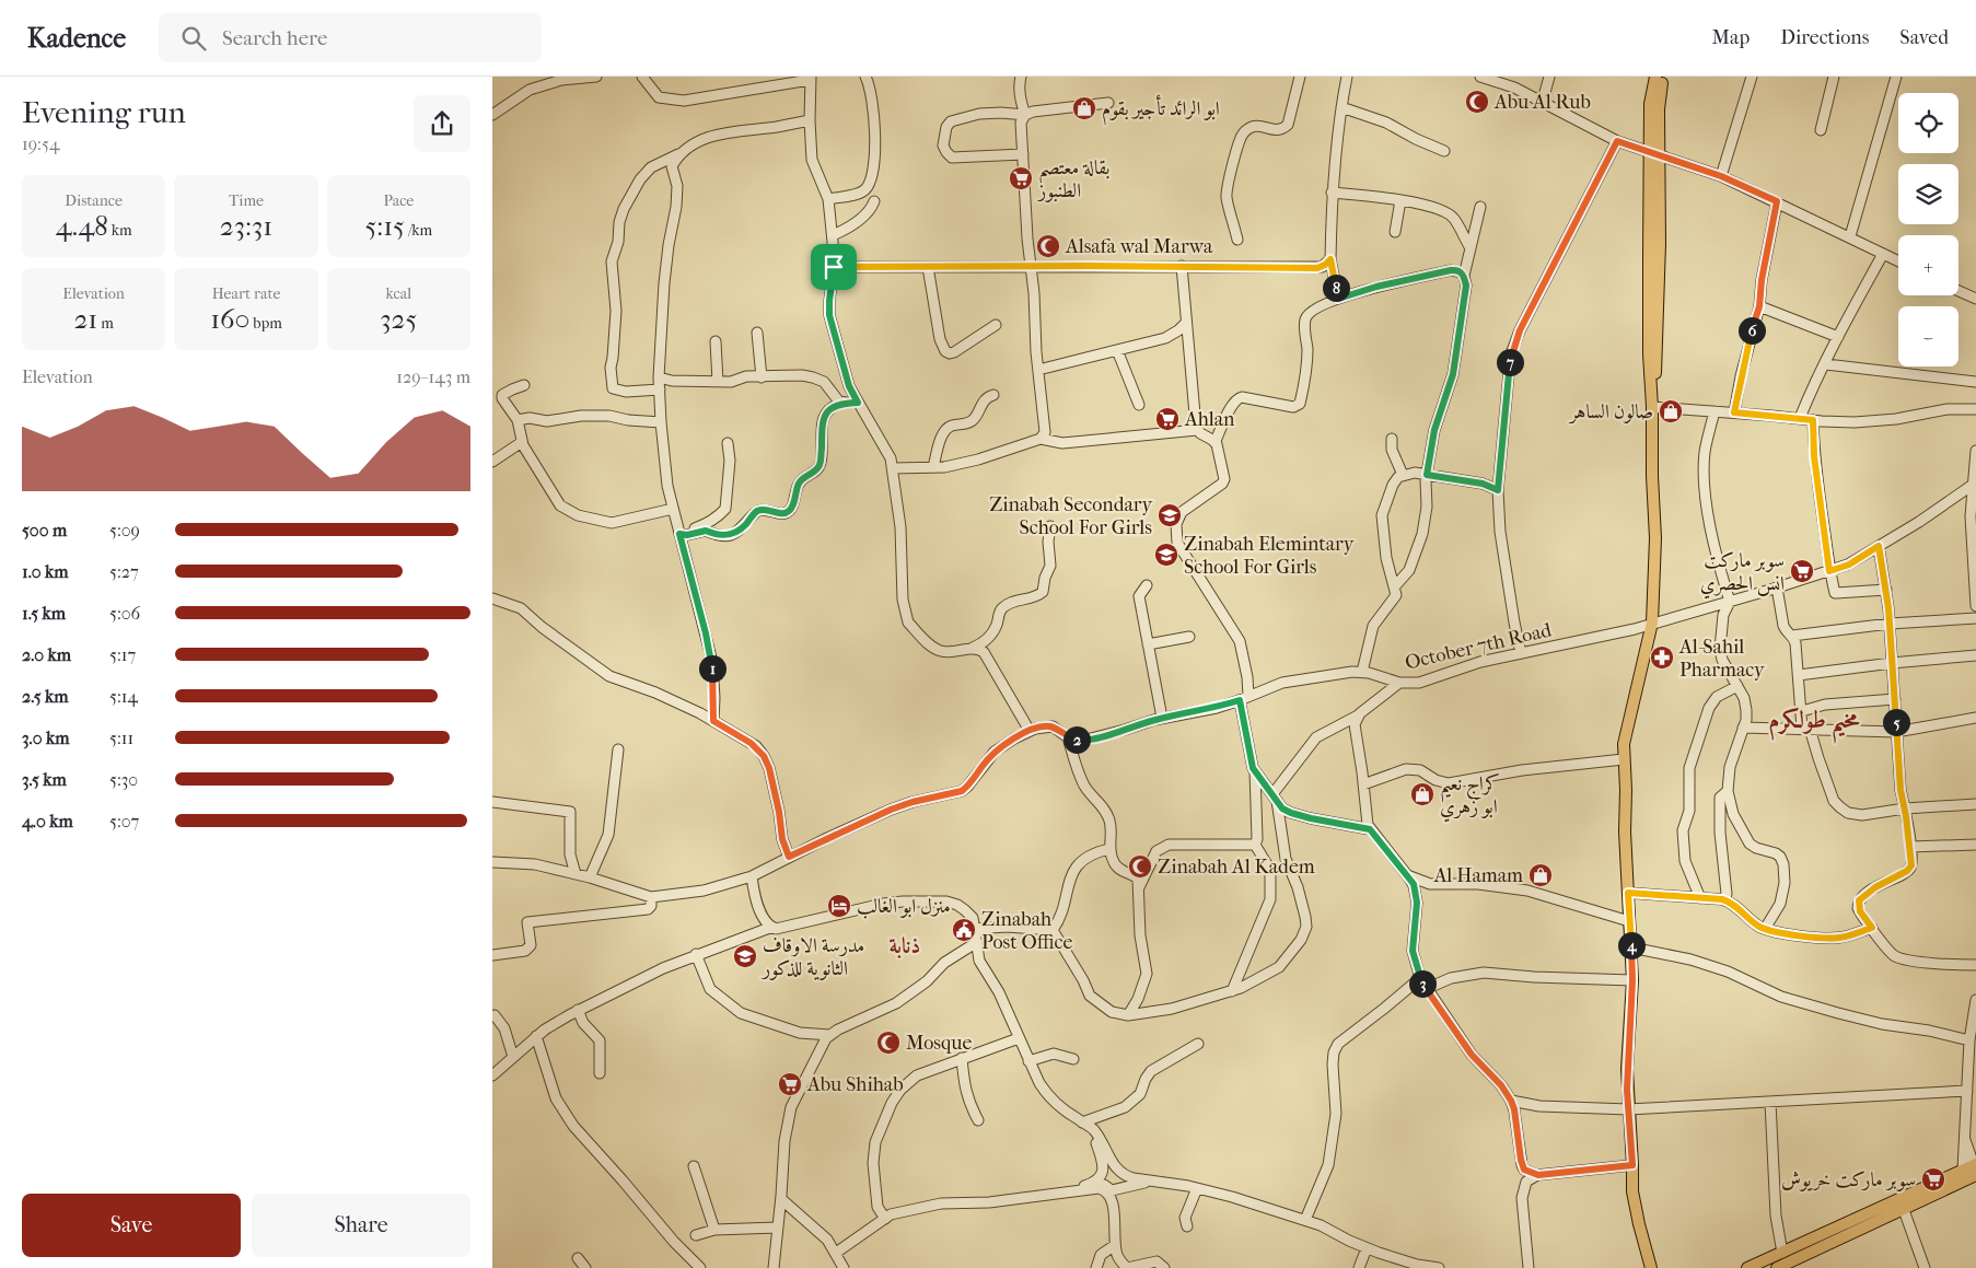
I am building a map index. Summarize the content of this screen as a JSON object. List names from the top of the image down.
{
  "streets": {
    "street": ["October 7th Road"]
  },
  "districts": ["مخيم طولكرم", "ذنابة"],
  "places": {
    "mosque": [
      "Abu Al Rub",
      "Alsafa wal Marwa",
      "Zinabah Al Kadem",
      "Mosque"
    ],
    "shop": [
      "ابو الرائد تأجير بقوم",
      "صالون الساهر",
      "كراج نعيم ابو زهري",
      "Al Hamam"
    ],
    "supermarket": [
      "بقالة معتصم الطنبوز",
      "Ahlan",
      "سوبر ماركت انس الحصري",
      "Abu Shihab",
      "سوبر ماركت خريوش"
    ],
    "school or university": ["Zinabah Secondary School For Girls", "Zinabah Elemintary School For Girls", "مدرسة الاوقاف الثانوية للذكور"],
    "pharmacy": ["Al-Sahil Pharmacy"],
    "hotel": ["منزل ابو الغالب"],
    "public building": ["Zinabah Post Office"]
  },
  "page": {
    "header": "Kadence",
    "search": "Search here",
    "nav": ["Map", "Directions", "Saved"],
    "heading": ["Evening run", "19:54"],
    "map_buttons": ["+", "−"],
    "stats": [
      ["Distance", "4.48 km"],
      ["Time", "23:31"],
      ["Pace", "5:15 /km"],
      ["Elevation", "21 m"],
      ["Heart rate", "160 bpm"],
      ["kcal", "325"]
    ],
    "pins": [
      "8",
      "6",
      "7",
      "1",
      "5",
      "2",
      "4",
      "3"
    ],
    "chart": ["Elevation", "129–143 m"],
    "list": [
      {
        "name": "500 m",
        "note": "5:09"
      },
      {
        "name": "1.0 km",
        "note": "5:27"
      },
      {
        "name": "1.5 km",
        "note": "5:06"
      },
      {
        "name": "2.0 km",
        "note": "5:17"
      },
      {
        "name": "2.5 km",
        "note": "5:14"
      },
      {
        "name": "3.0 km",
        "note": "5:11"
      },
      {
        "name": "3.5 km",
        "note": "5:30"
      },
      {
        "name": "4.0 km",
        "note": "5:07"
      }
    ],
    "buttons": ["Save", "Share"]
  }
}
